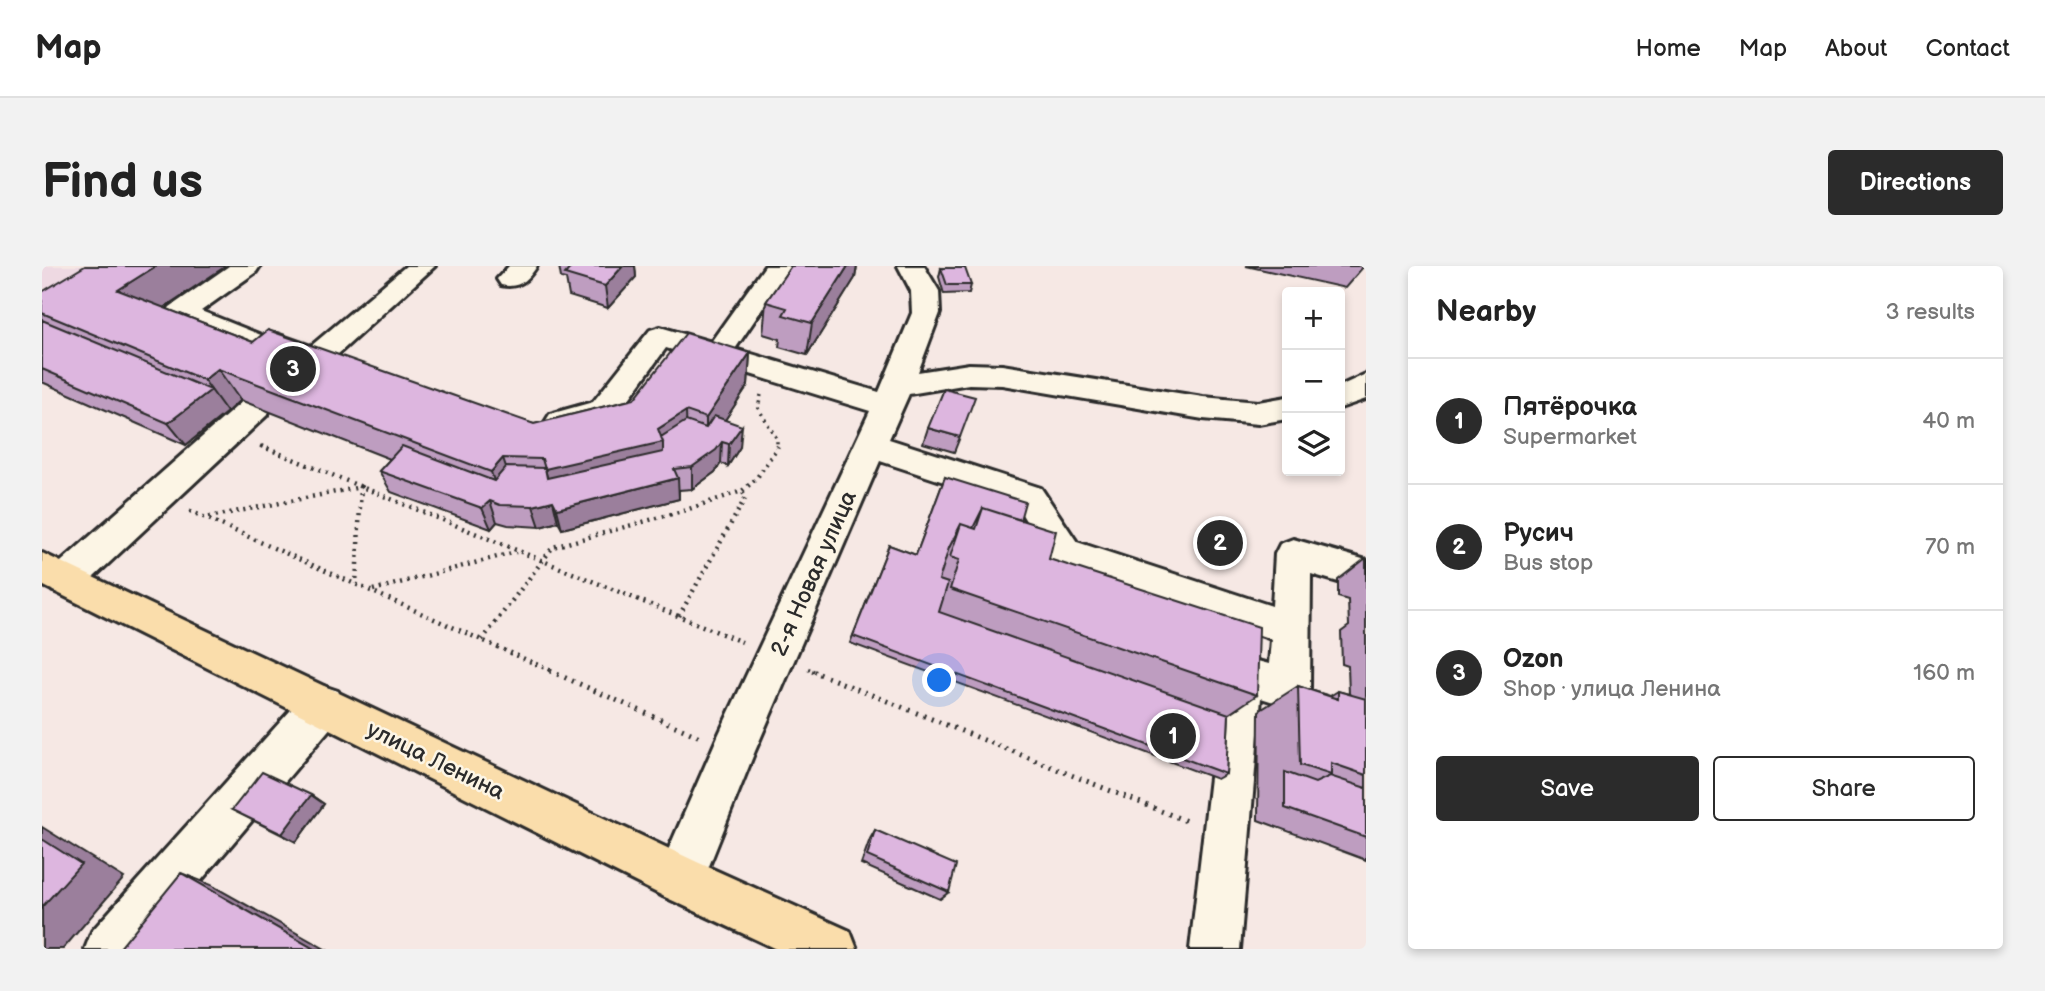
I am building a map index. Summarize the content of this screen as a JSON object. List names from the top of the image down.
{
  "streets": {
    "main road": ["улица Ленина"],
    "street": ["2-я Новая улица"]
  },
  "crossings": [
    ["2-я Новая улица", "улица Ленина"]
  ],
  "page": {
    "header": "Map",
    "nav": [
      "Home",
      "Map",
      "About",
      "Contact"
    ],
    "buttons": [
      "Directions",
      ["Save", "Share"]
    ],
    "title": "Find us",
    "heading": ["Nearby", "3 results"],
    "map_buttons": ["+", "−"],
    "pins": ["3", "2", "1"],
    "list": [
      {
        "mark": "1",
        "name": "Пятёрочка",
        "note": "Supermarket",
        "value": "40 m"
      },
      {
        "mark": "2",
        "name": "Русич",
        "note": "Bus stop",
        "value": "70 m"
      },
      {
        "mark": "3",
        "name": "Ozon",
        "note": "Shop · улица Ленина",
        "value": "160 m"
      }
    ]
  }
}
